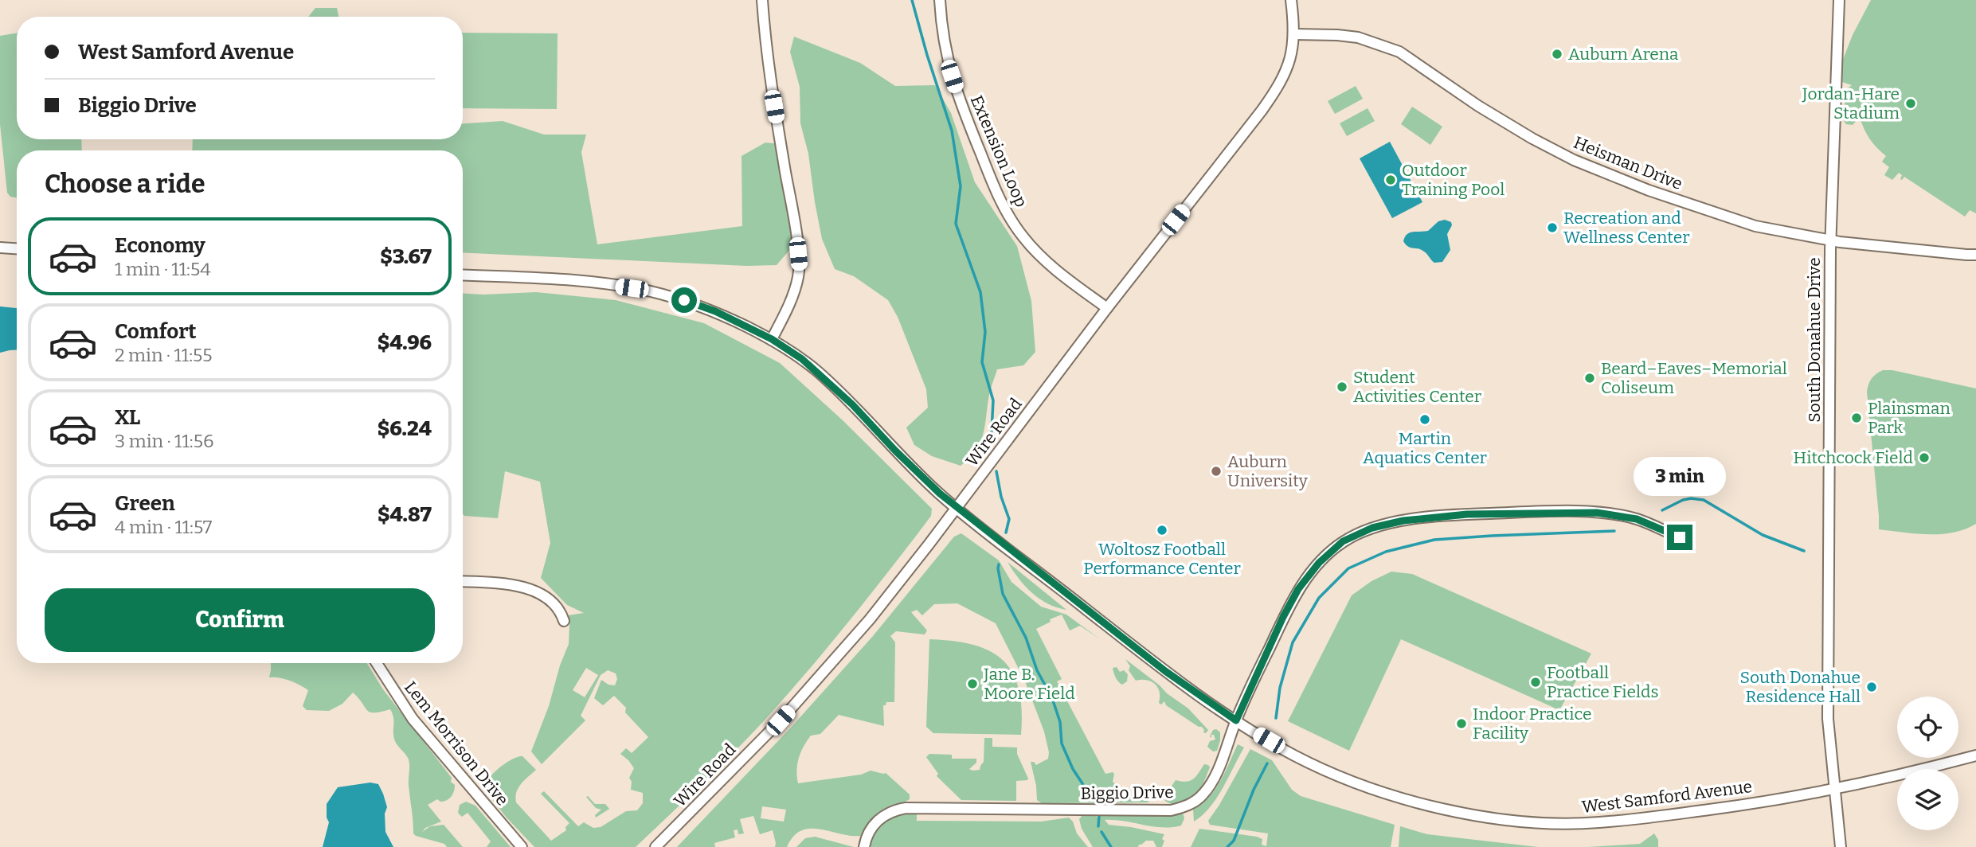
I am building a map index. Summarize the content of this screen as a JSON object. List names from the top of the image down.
{
  "streets": {
    "street": [
      "Extension Loop",
      "Heisman Drive",
      "South Donahue Drive",
      "Wire Road",
      "Lem Morrison Drive",
      "Biggio Drive",
      "West Samford Avenue"
    ]
  },
  "crossings": [
    ["Extension Loop", "Wire Road"],
    ["Heisman Drive", "South Donahue Drive"],
    ["Heisman Drive", "Wire Road"],
    ["South Donahue Drive", "West Samford Avenue"],
    ["Wire Road", "West Samford Avenue"],
    ["Biggio Drive", "West Samford Avenue"]
  ],
  "places": [
    "Auburn Arena",
    "Jordan-Hare Stadium",
    "Outdoor Training Pool",
    "Recreation and Wellness Center",
    "Beard–Eaves–Memorial Coliseum",
    "Student Activities Center",
    "Plainsman Park",
    "Martin Aquatics Center",
    "Hitchcock Field",
    "Auburn University",
    "Woltosz Football Performance Center",
    "Football Practice Fields",
    "Jane B. Moore Field",
    "South Donahue Residence Hall",
    "Indoor Practice Facility"
  ],
  "page": {
    "banner": ["West Samford Avenue", "Biggio Drive"],
    "heading": "Choose a ride",
    "list": [
      {
        "name": "Economy",
        "note": "1 min · 11:54",
        "value": "$3.67"
      },
      {
        "name": "Comfort",
        "note": "2 min · 11:55",
        "value": "$4.96"
      },
      {
        "name": "XL",
        "note": "3 min · 11:56",
        "value": "$6.24"
      },
      {
        "name": "Green",
        "note": "4 min · 11:57",
        "value": "$4.87"
      }
    ],
    "bubble": "3 min",
    "buttons": "Confirm"
  }
}
